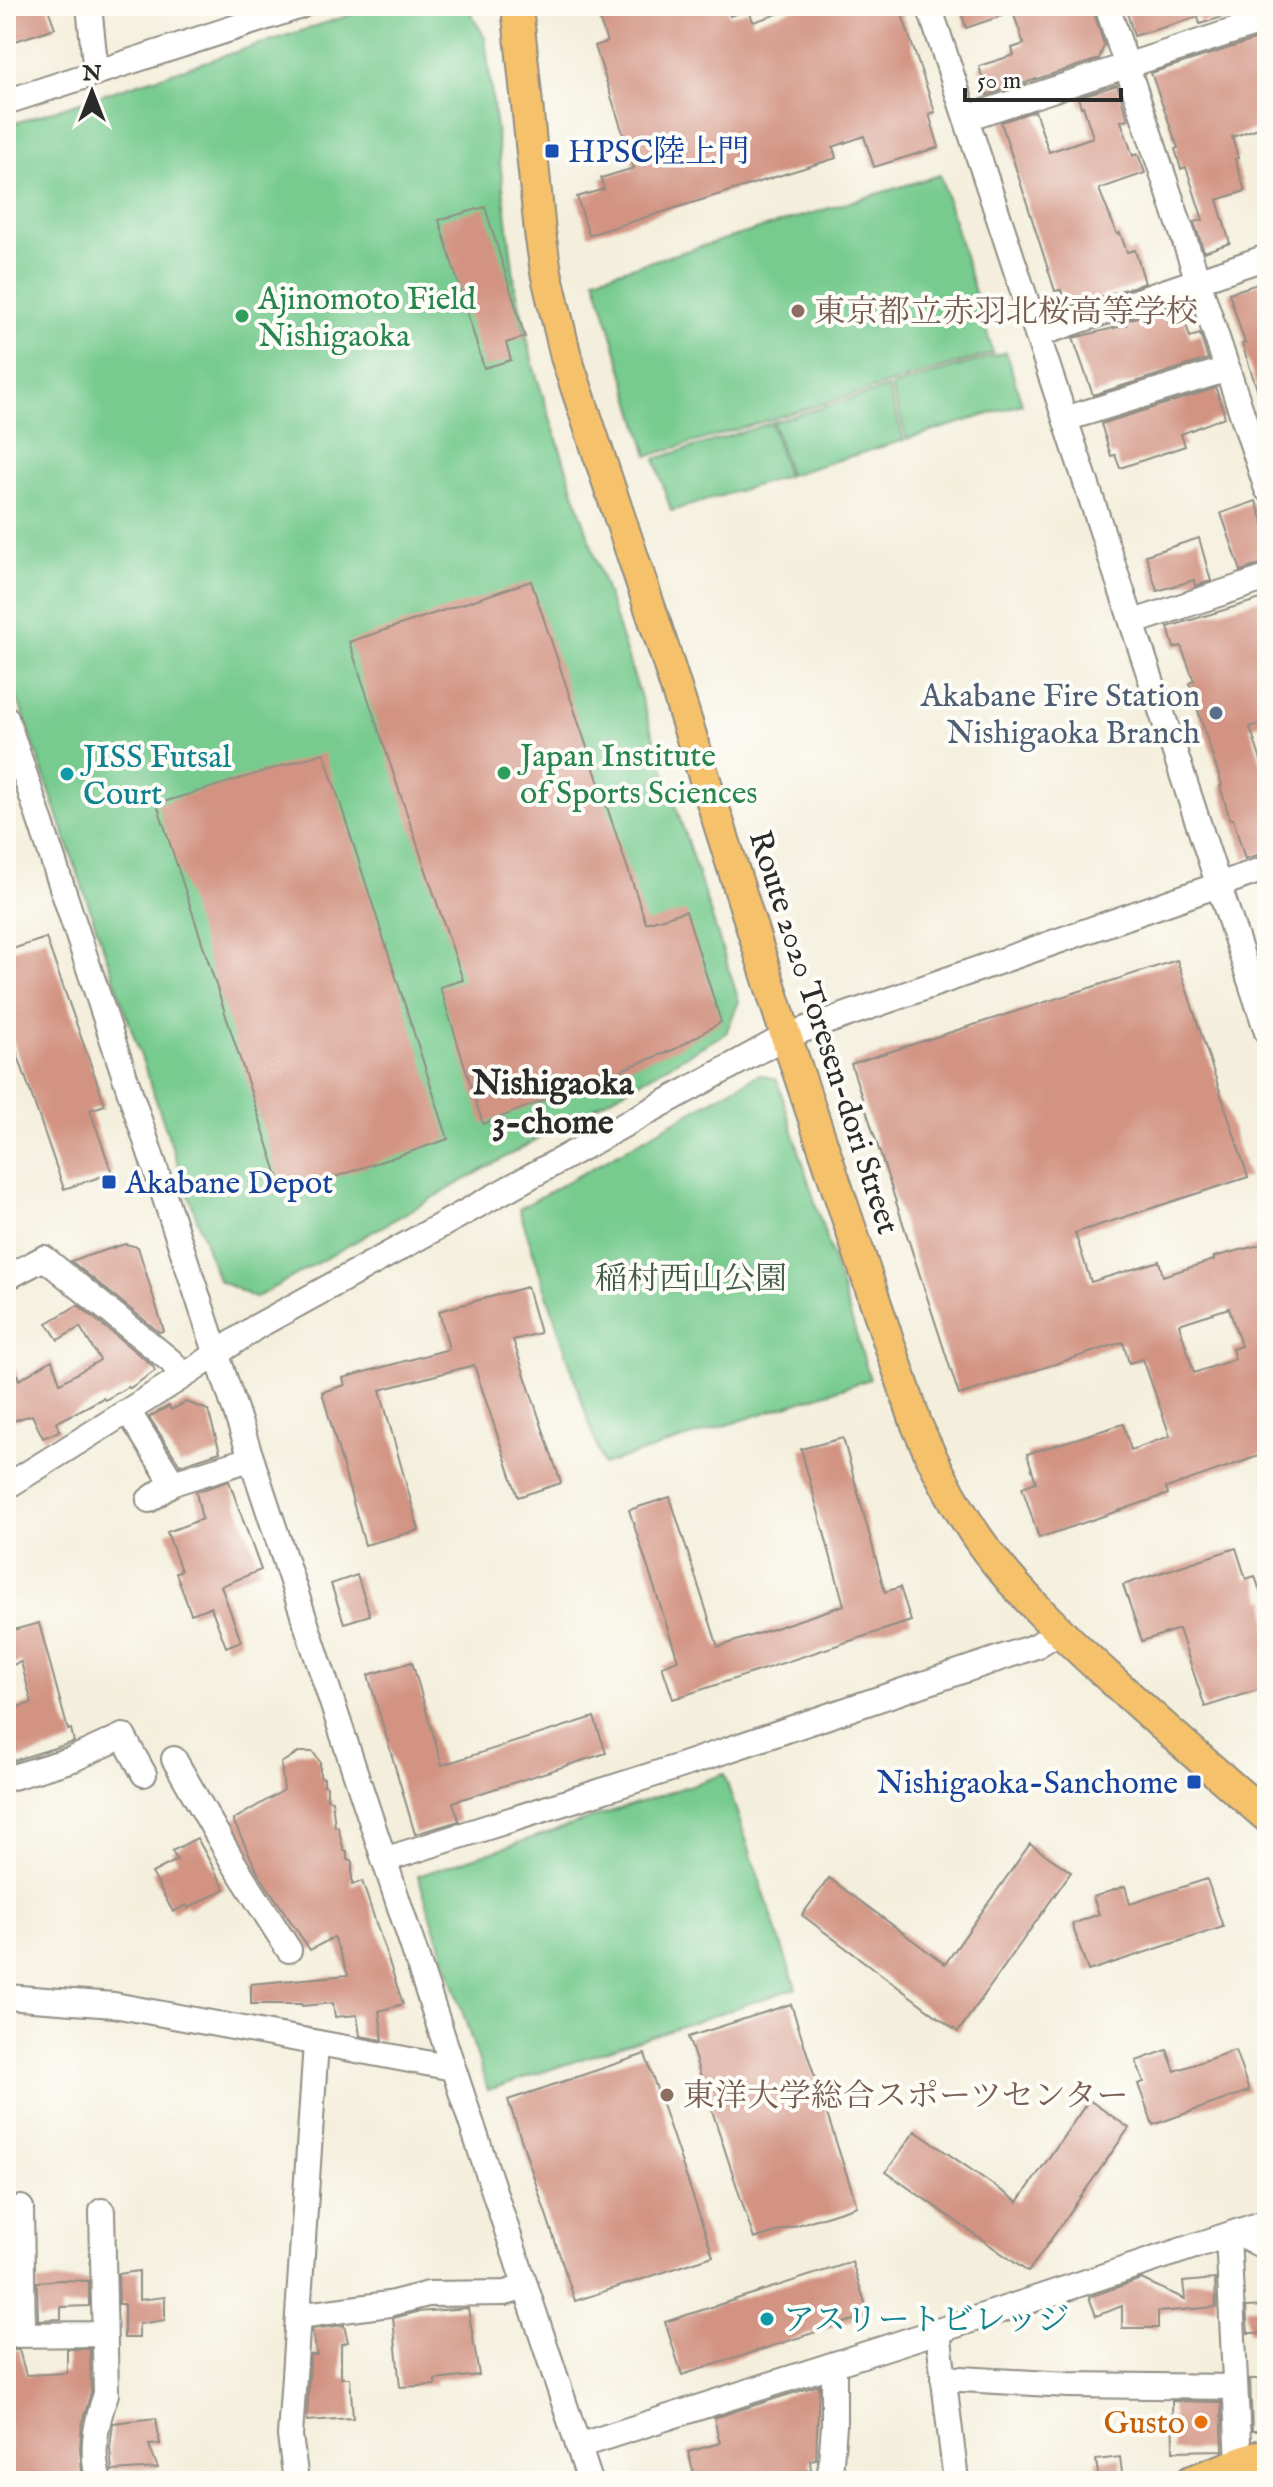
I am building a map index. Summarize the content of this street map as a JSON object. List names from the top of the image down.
{
  "streets": {
    "main road": ["Route 2020 Toresen-dori Street"]
  },
  "districts": ["Nishigaoka 3-chome"],
  "parks": ["稲村西山公園"],
  "places": {
    "transit": ["HPSC陸上門", "Akabane Depot", "Nishigaoka-Sanchome"],
    "other": [
      "東京都立赤羽北桜高等学校",
      "Ajinomoto Field Nishigaoka",
      "Akabane Fire Station Nishigaoka Branch",
      "Japan Institute of Sports Sciences",
      "JISS Futsal Court",
      "東洋大学総合スポーツセンター",
      "アスリートビレッジ",
      "Gusto"
    ]
  },
  "scale_bar": "50 m",
  "north": "top"
}
